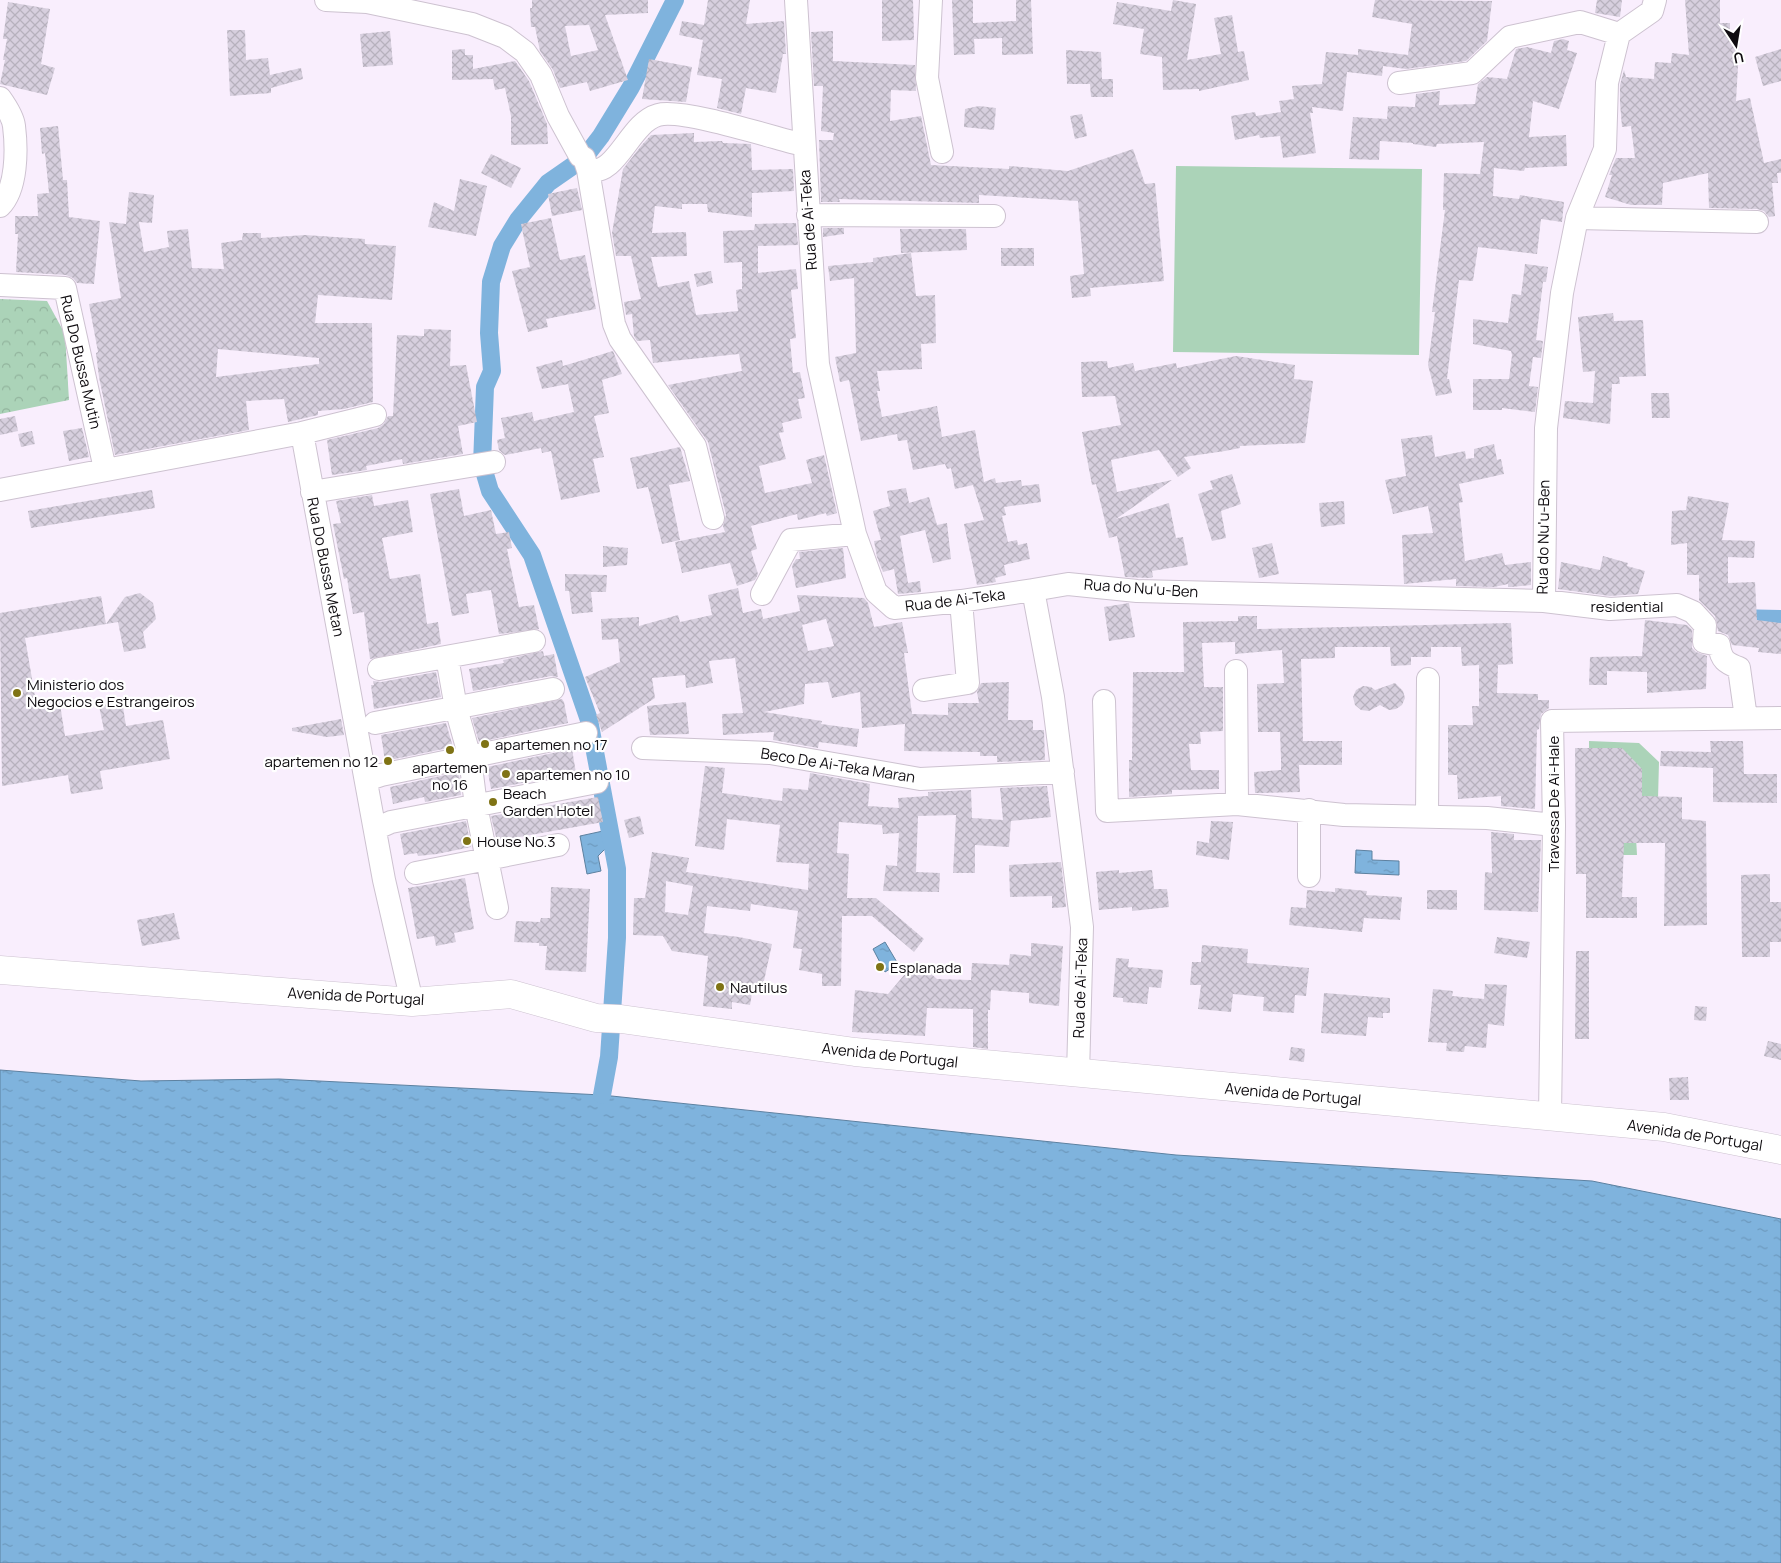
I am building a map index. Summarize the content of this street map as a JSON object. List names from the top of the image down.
{
  "streets": {
    "main road": ["Avenida de Portugal"],
    "street": [
      "Rua de Ai-Teka",
      "Rua Do Bussa Mutin",
      "Rua do Nu'u-Ben",
      "Rua Do Bussa Metan",
      "residential",
      "Beco De Ai-Teka Maran",
      "Travessa De Ai-Hale"
    ]
  },
  "crossings": [
    ["Rua de Ai-Teka", "Rua do Nu'u-Ben"],
    ["Rua de Ai-Teka", "Beco De Ai-Teka Maran"],
    ["Rua de Ai-Teka", "Avenida de Portugal"],
    ["Rua do Nu'u-Ben", "residential"],
    ["Rua Do Bussa Metan", "Avenida de Portugal"],
    ["residential", "Travessa De Ai-Hale"],
    ["Travessa De Ai-Hale", "Avenida de Portugal"]
  ],
  "places": [
    "Ministerio dos Negocios e Estrangeiros",
    "apartemen no 17",
    "apartemen no 16",
    "apartemen no 12",
    "apartemen no 10",
    "Beach Garden Hotel",
    "House No.3",
    "Esplanada",
    "Nautilus"
  ],
  "north": "bottom"
}
